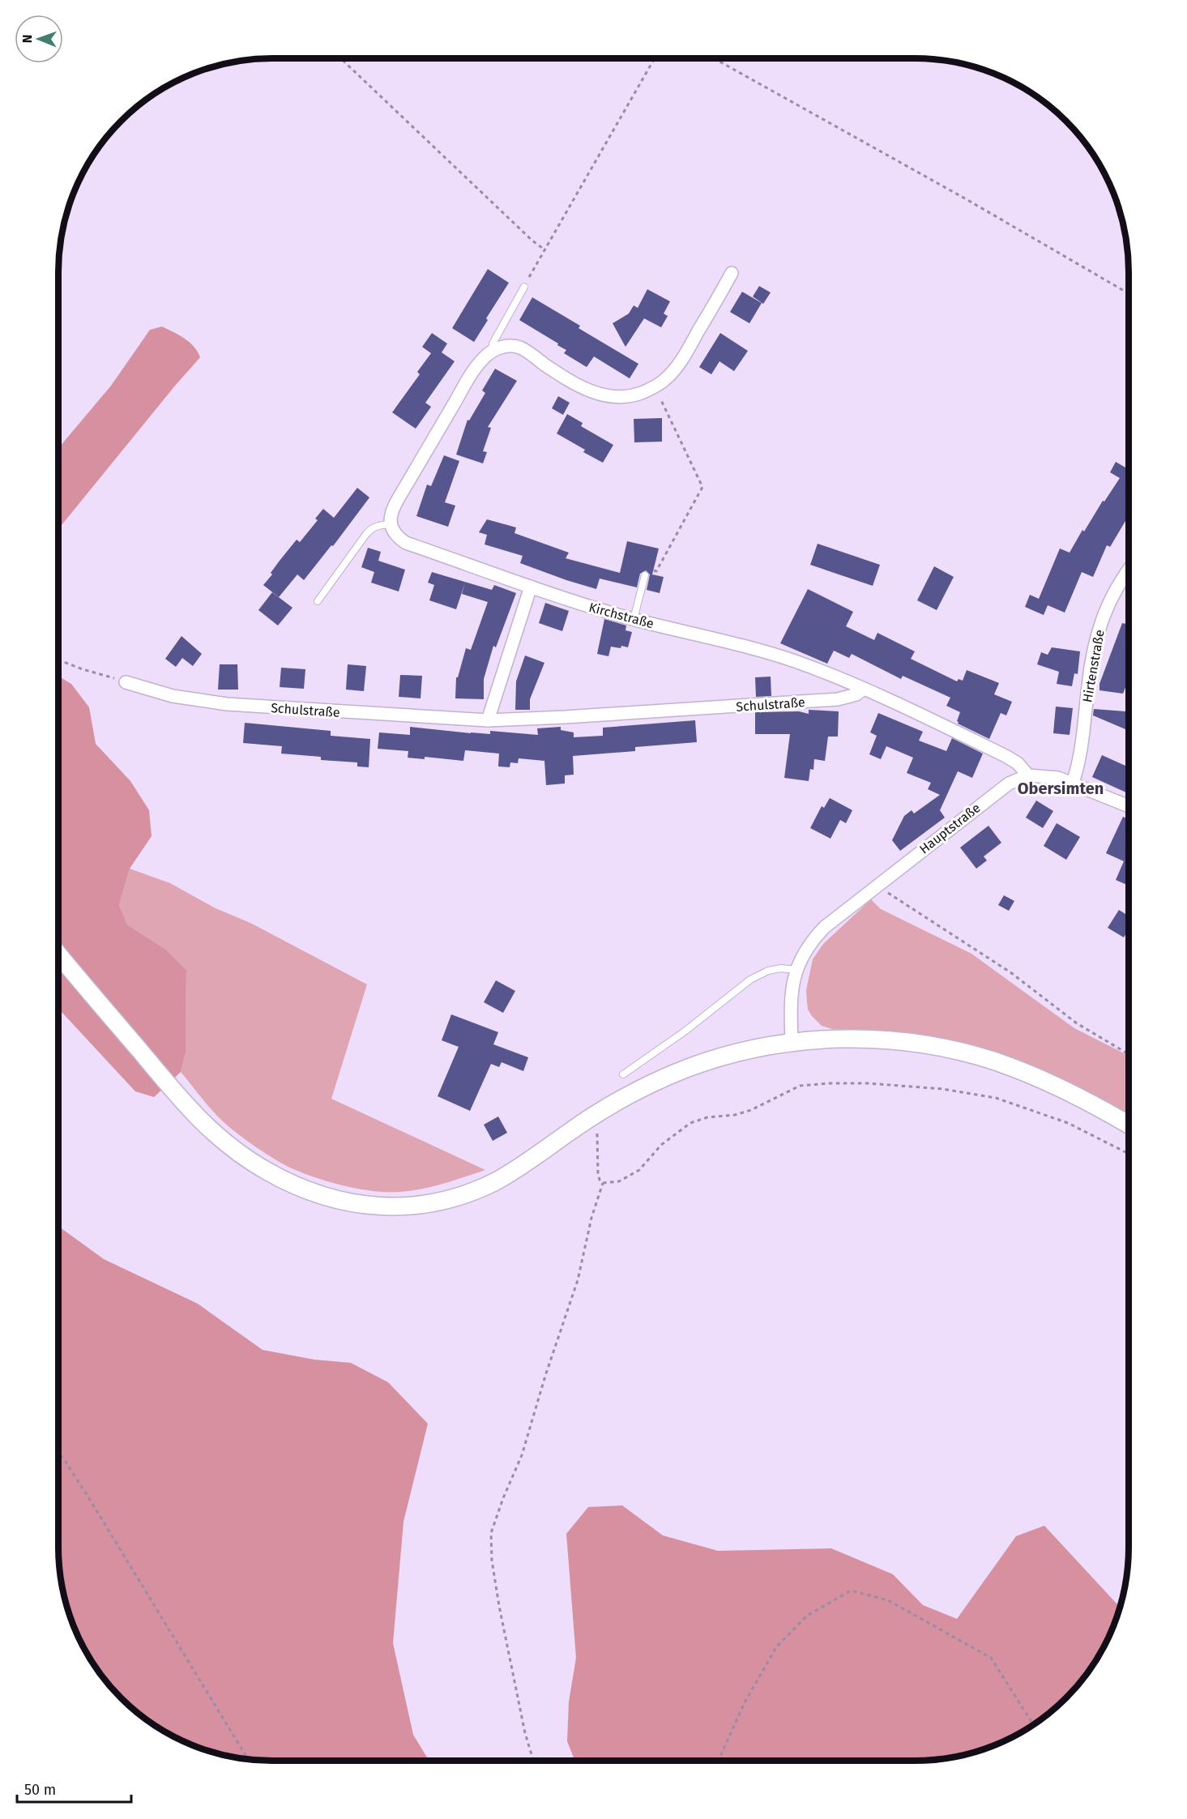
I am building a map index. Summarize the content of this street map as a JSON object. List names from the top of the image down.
{
  "streets": {
    "street": [
      "Kirchstraße",
      "Hirtenstraße",
      "Schulstraße",
      "Hauptstraße"
    ]
  },
  "crossings": [
    ["Kirchstraße", "Schulstraße"],
    ["Hirtenstraße", "Hauptstraße"]
  ],
  "districts": ["Obersimten"],
  "scale_bar": "50 m",
  "north": "left"
}
